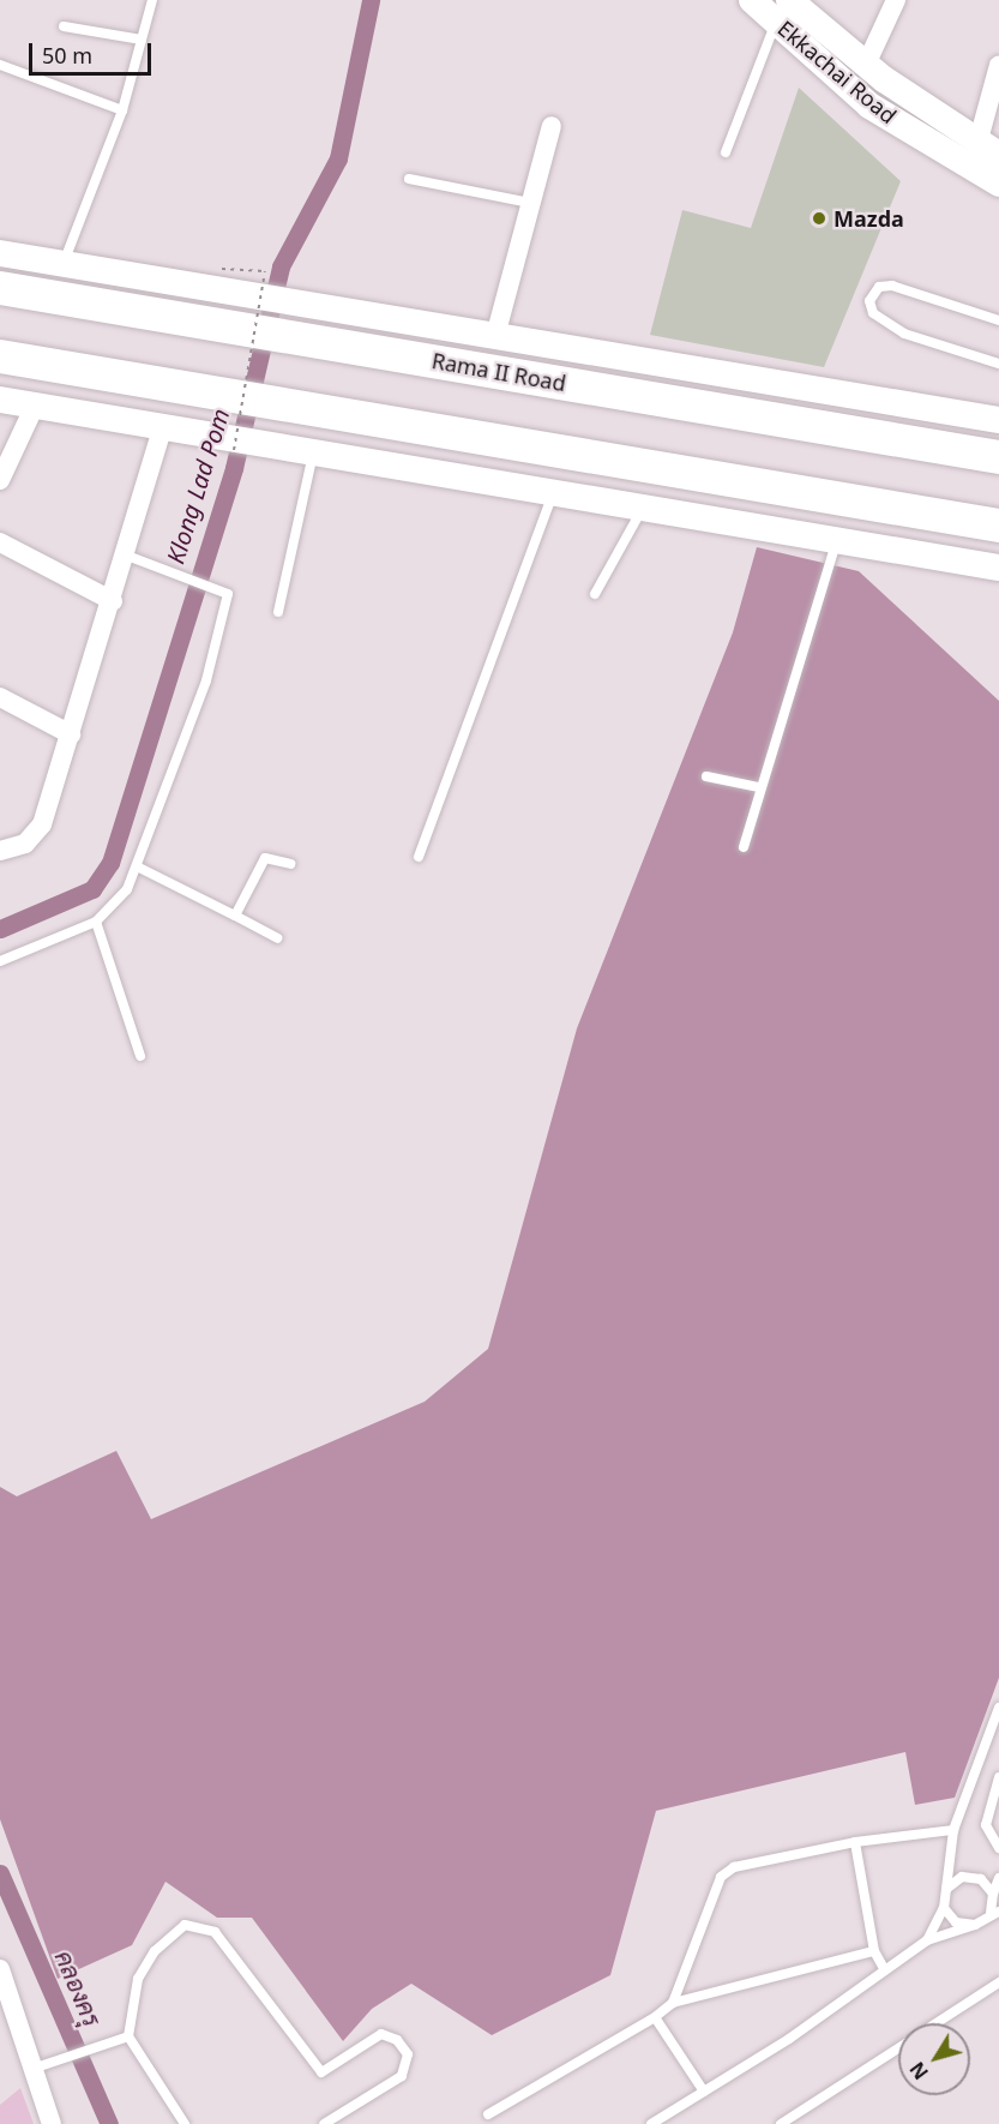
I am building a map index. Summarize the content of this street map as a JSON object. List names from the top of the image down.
{
  "streets": {
    "highway": ["Rama II Road"],
    "main road": ["Ekkachai Road"]
  },
  "water": ["Klong Lad Pom", "คลองครุ"],
  "places": ["Mazda"],
  "scale_bar": "50 m",
  "north": "bottom left"
}
